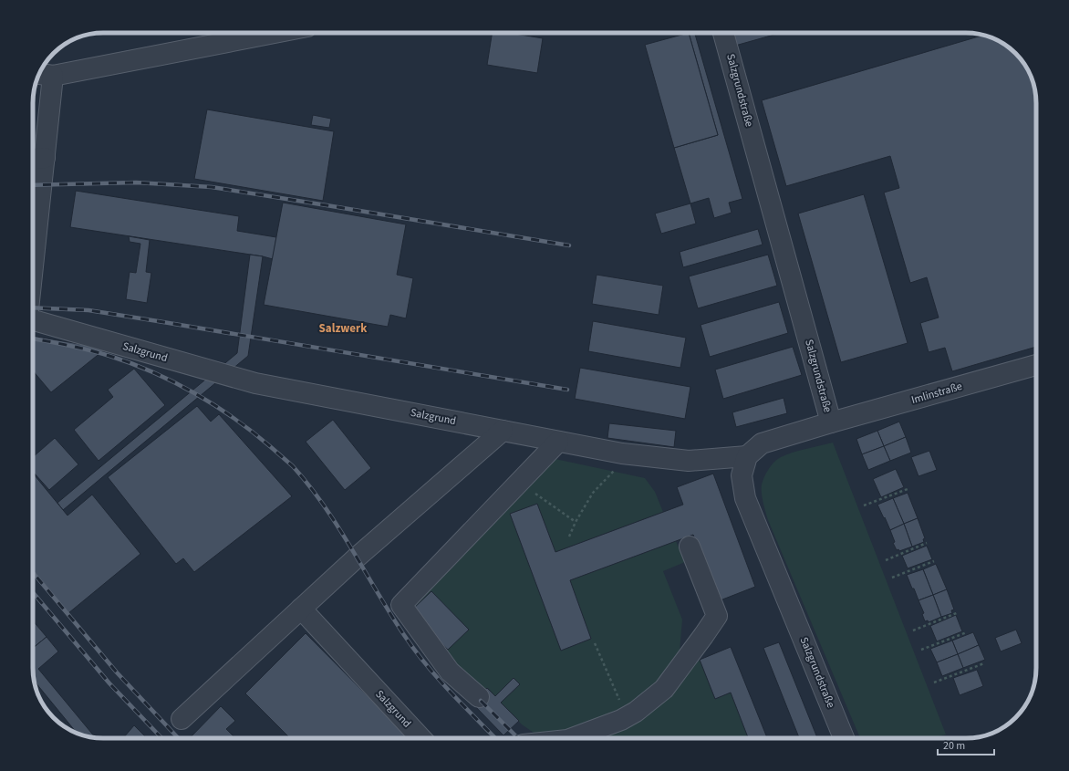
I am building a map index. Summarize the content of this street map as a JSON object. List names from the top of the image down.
{
  "streets": {
    "street": ["Salzgrundstraße", "Salzgrund", "Imlinstraße"]
  },
  "crossings": [
    ["Salzgrundstraße", "Salzgrund"],
    ["Salzgrundstraße", "Imlinstraße"]
  ],
  "districts": ["Salzwerk"],
  "scale_bar": "20 m"
}
